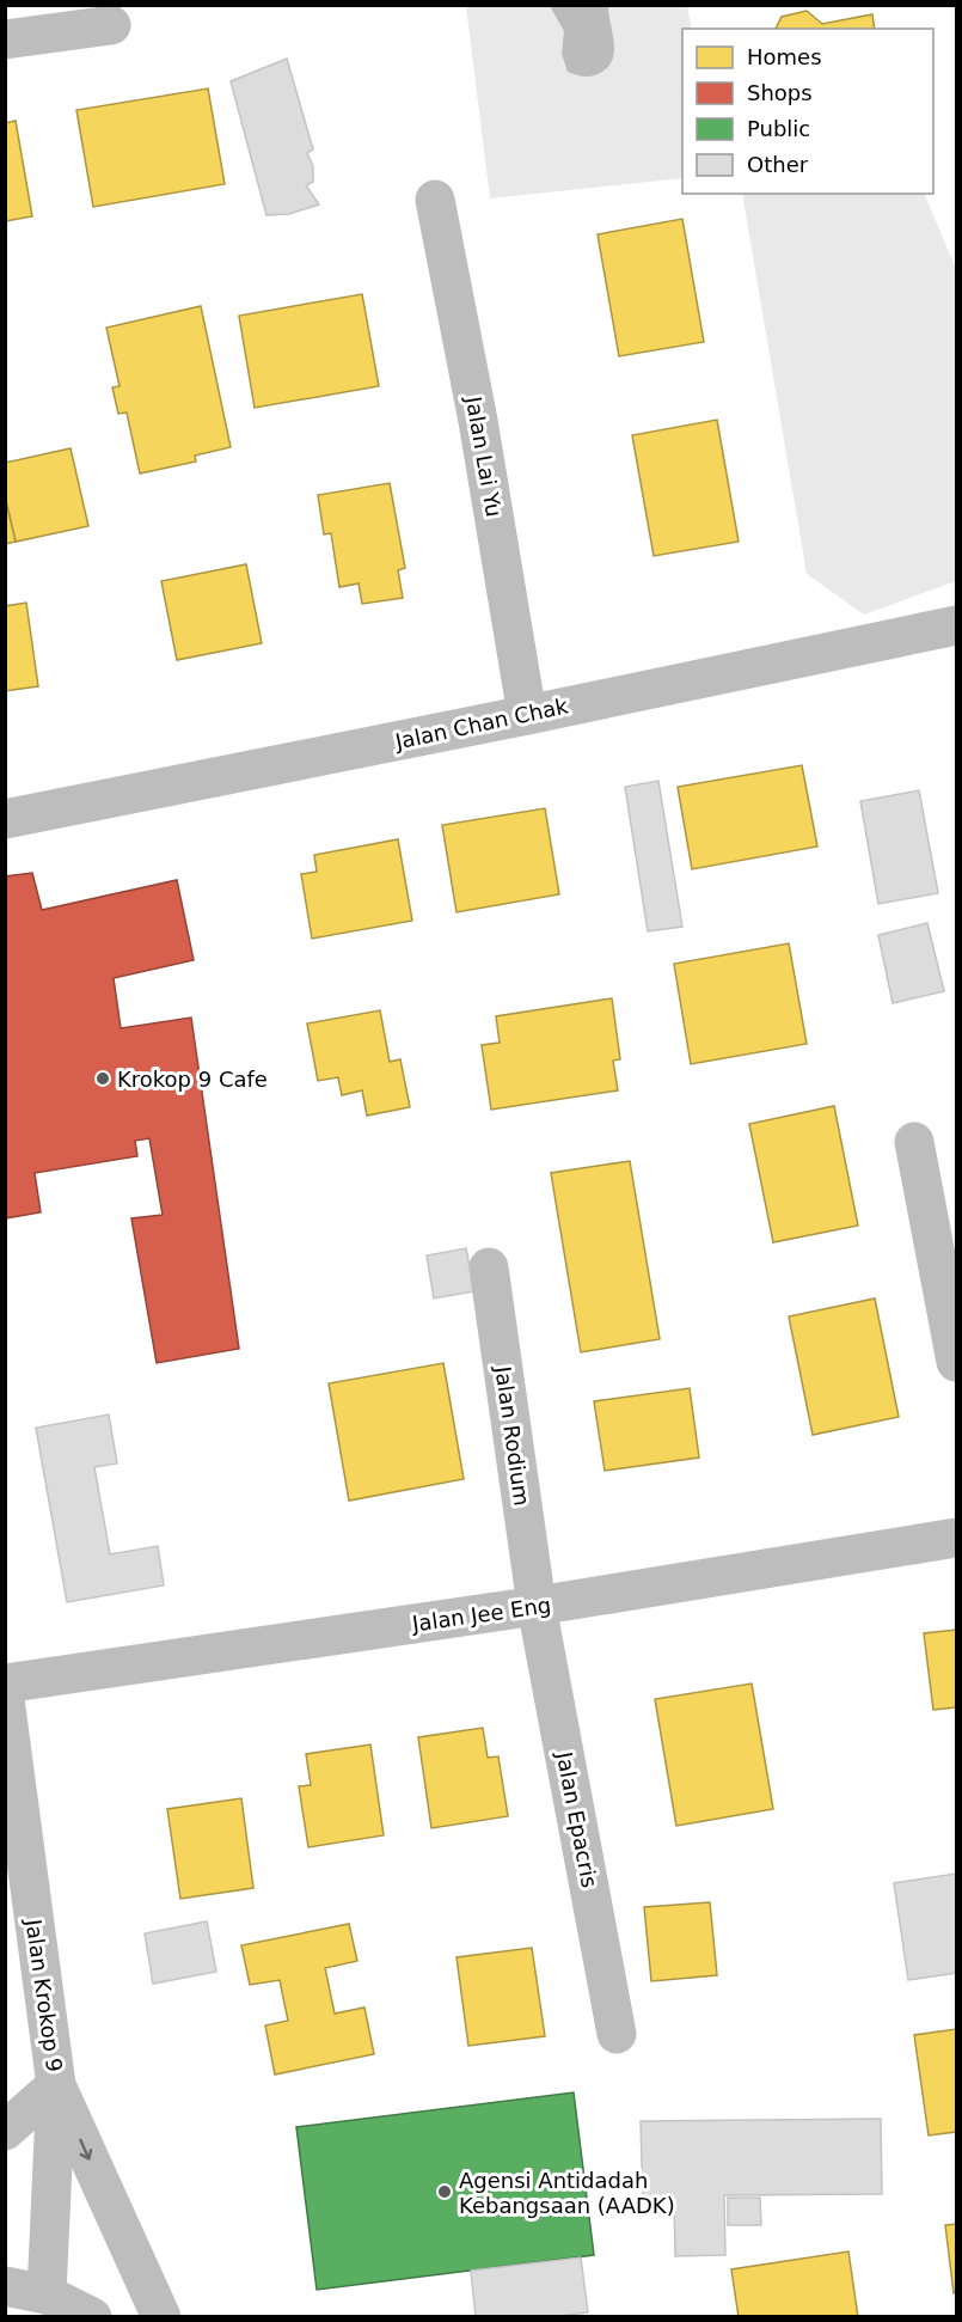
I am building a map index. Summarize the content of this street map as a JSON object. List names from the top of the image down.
{
  "streets": {
    "street": [
      "Jalan Lai Yu",
      "Jalan Chan Chak",
      "Jalan Rodium",
      "Jalan Jee Eng",
      "Jalan Epacris",
      "Jalan Krokop 9"
    ]
  },
  "crossings": [
    ["Jalan Lai Yu", "Jalan Chan Chak"],
    ["Jalan Rodium", "Jalan Jee Eng"],
    ["Jalan Rodium", "Jalan Epacris"],
    ["Jalan Jee Eng", "Jalan Epacris"]
  ],
  "places": ["Krokop 9 Cafe", "Agensi Antidadah Kebangsaan (AADK)"],
  "legend": [
    "Homes",
    "Shops",
    "Public",
    "Other"
  ]
}
